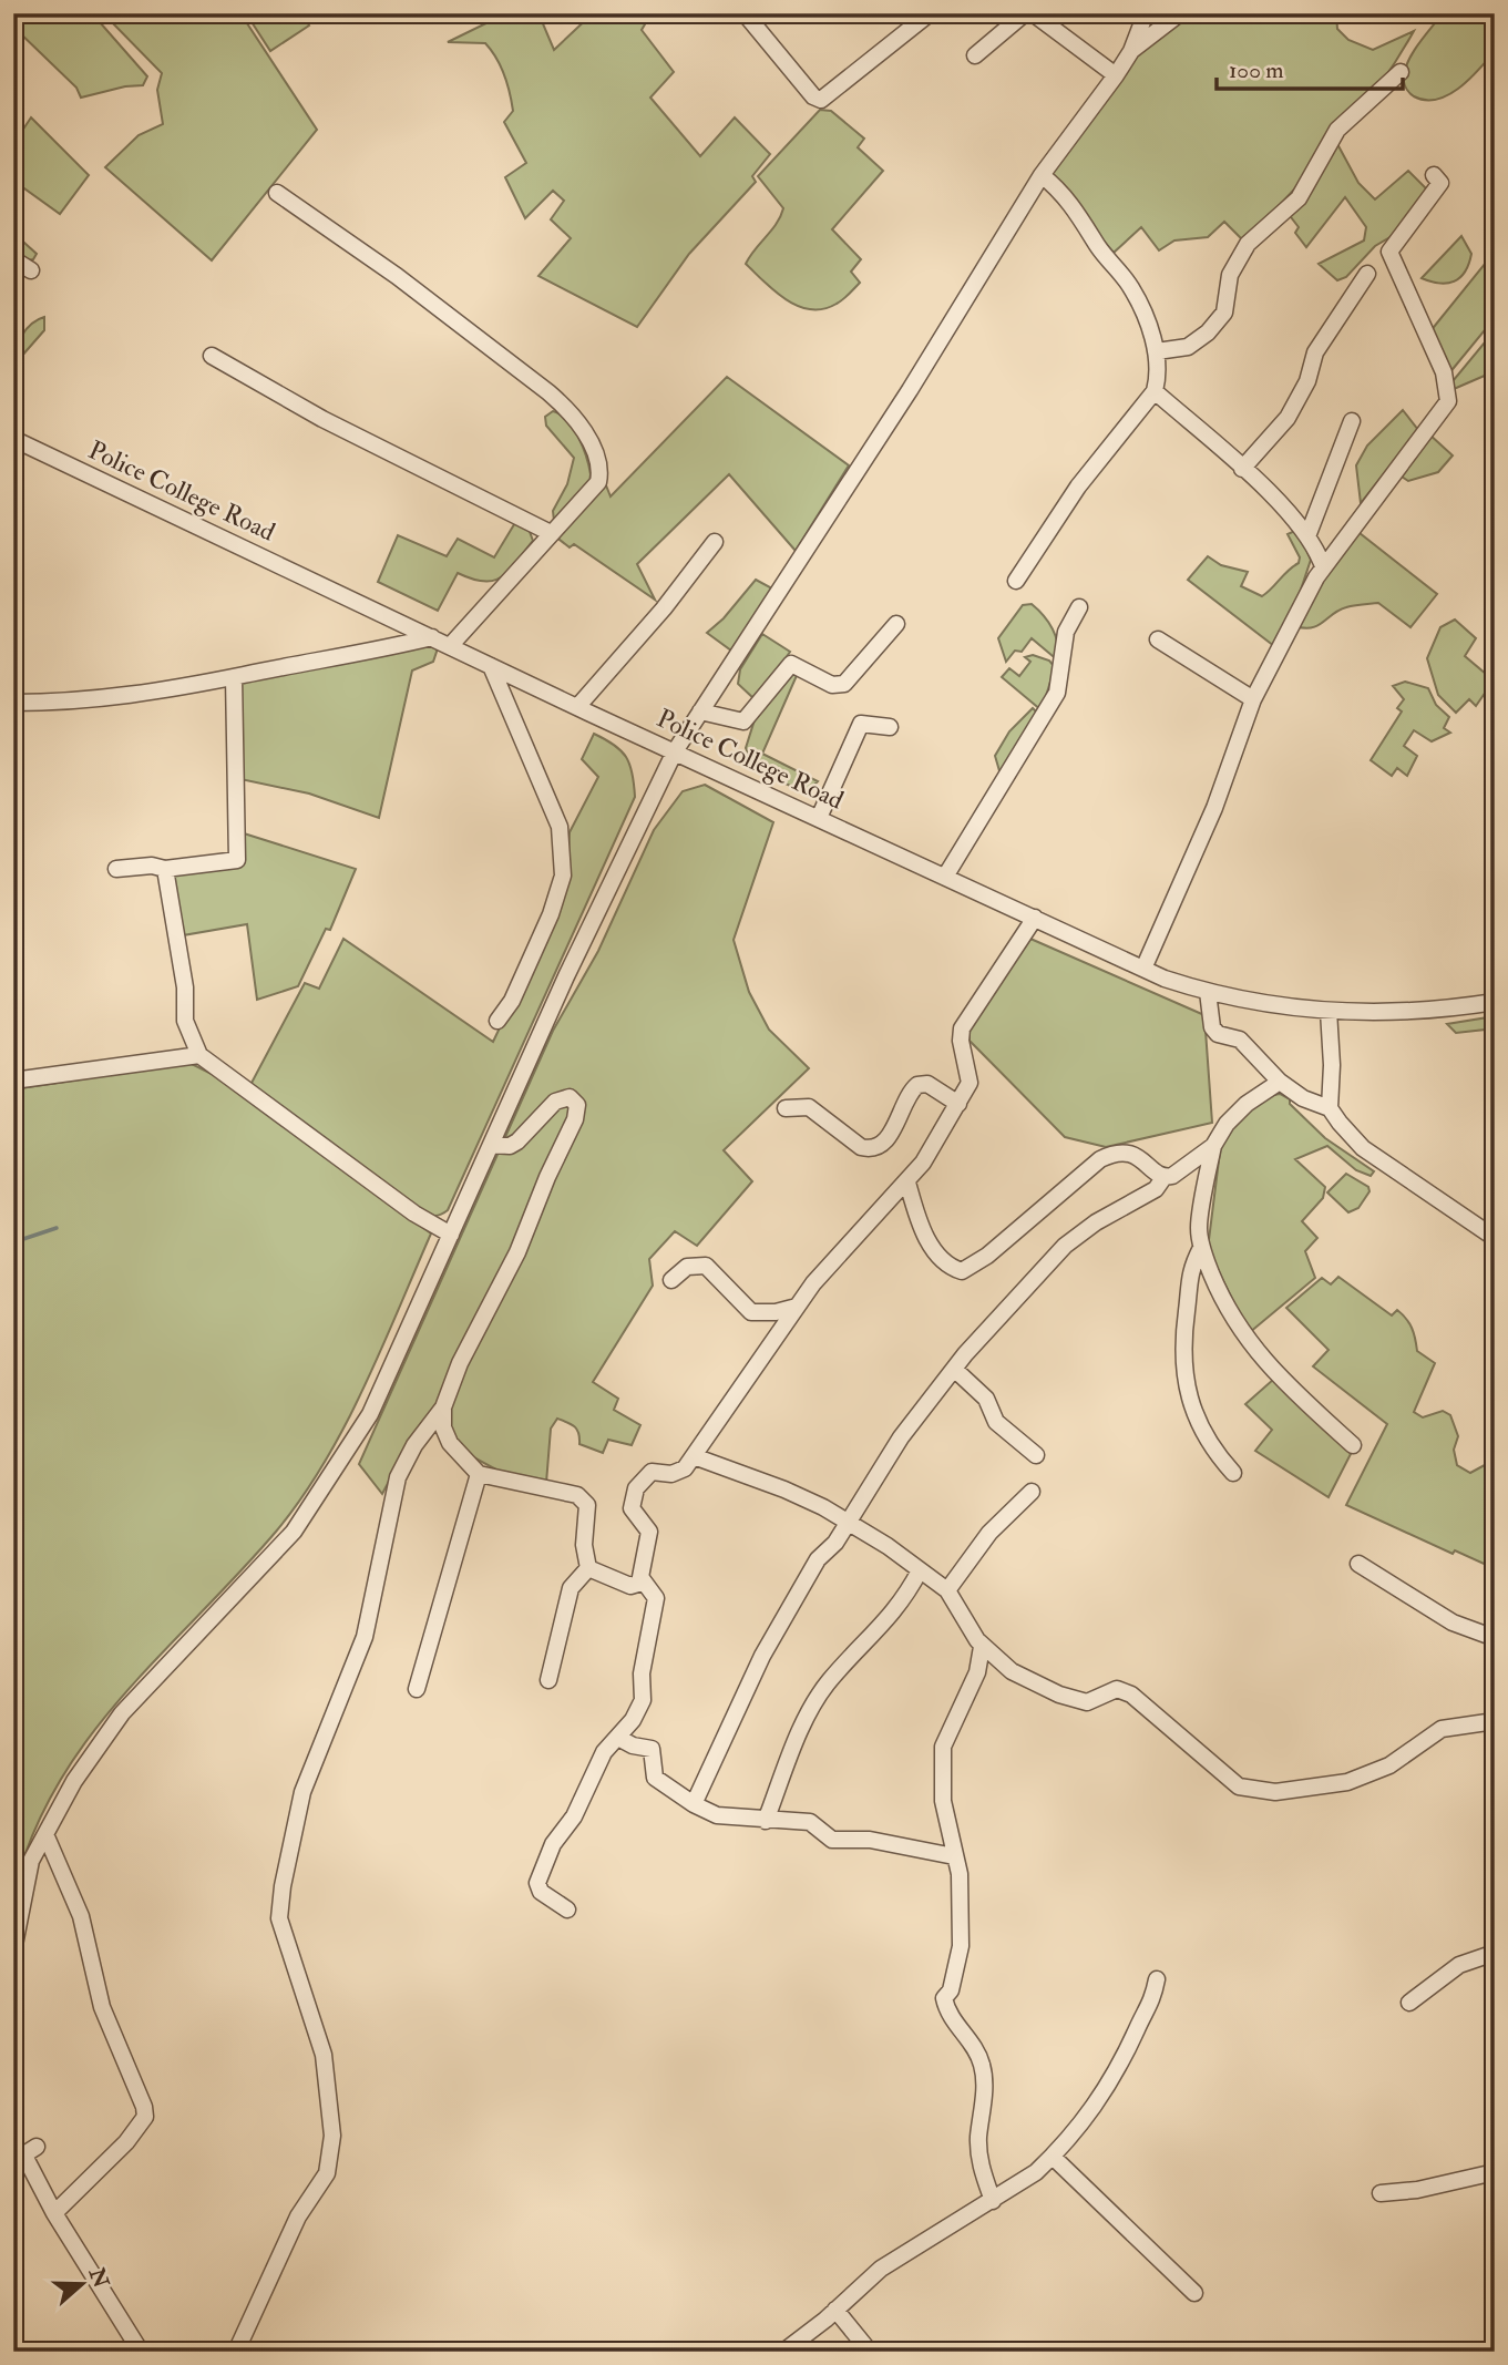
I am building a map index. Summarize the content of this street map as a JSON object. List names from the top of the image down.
{
  "streets": {
    "street": ["Police College Road"]
  },
  "scale_bar": "100 m",
  "north": "right"
}
